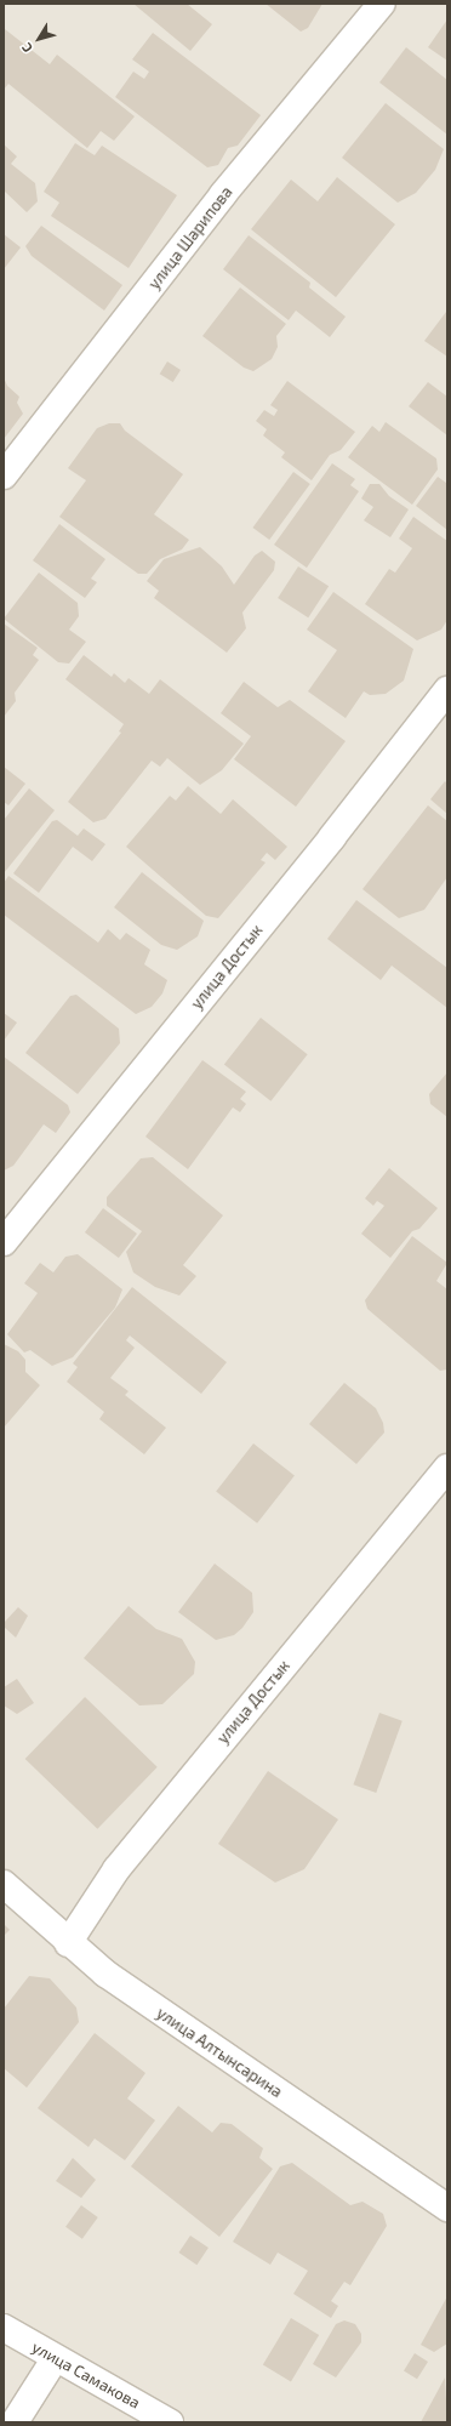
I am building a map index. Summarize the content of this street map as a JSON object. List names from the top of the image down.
{
  "streets": {
    "street": [
      "улица Шарипова",
      "улица Достык",
      "улица Алтынсарина",
      "улица Самакова"
    ]
  },
  "crossings": [
    ["улица Достык", "улица Алтынсарина"]
  ],
  "north": "bottom left"
}
